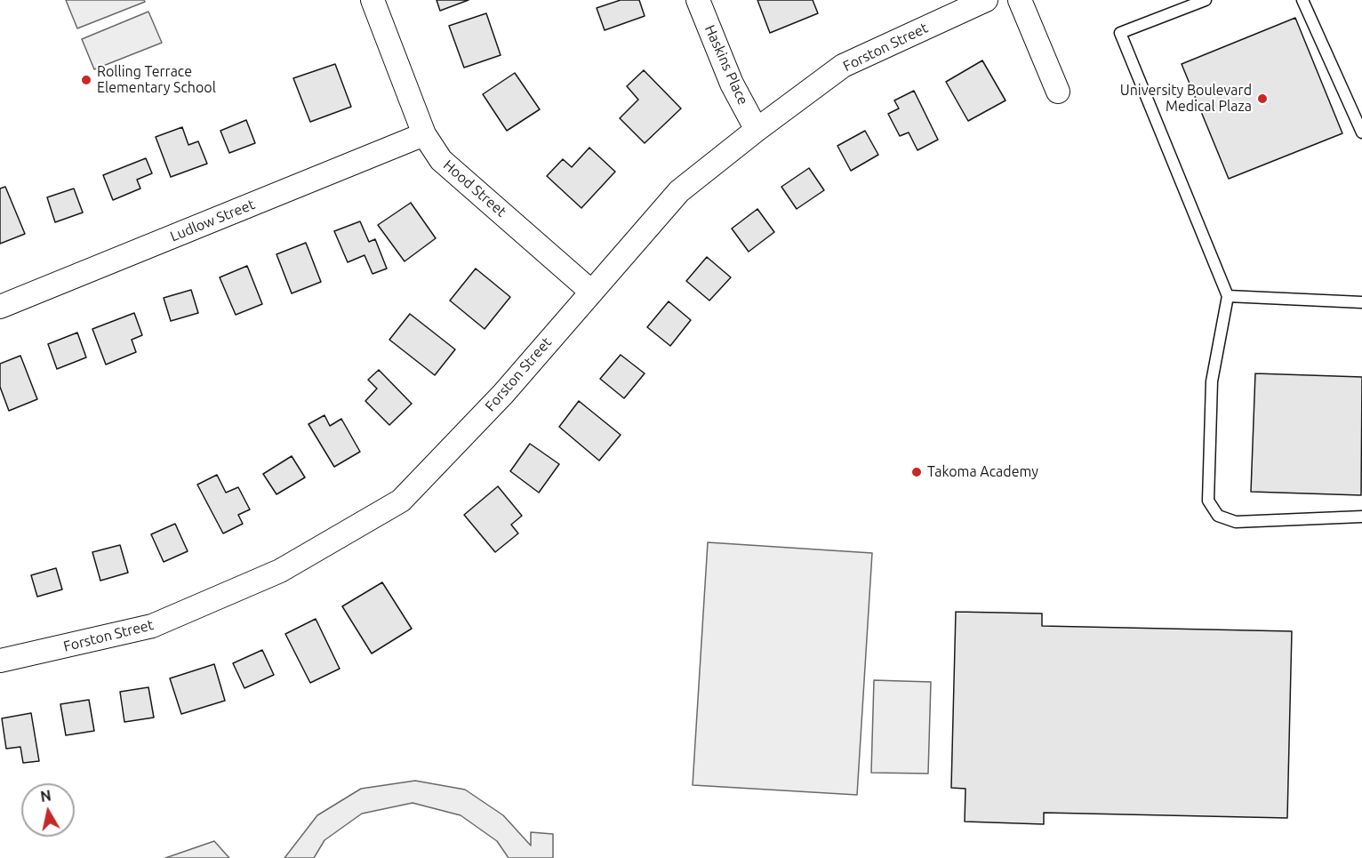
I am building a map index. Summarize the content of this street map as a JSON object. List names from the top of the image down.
{
  "streets": {
    "street": [
      "Forston Street",
      "Haskins Place",
      "Hood Street",
      "Ludlow Street"
    ]
  },
  "crossings": [
    ["Forston Street", "Haskins Place"],
    ["Forston Street", "Hood Street"],
    ["Hood Street", "Ludlow Street"]
  ],
  "places": ["Rolling Terrace Elementary School", "University Boulevard Medical Plaza", "Takoma Academy"],
  "north": "top"
}
